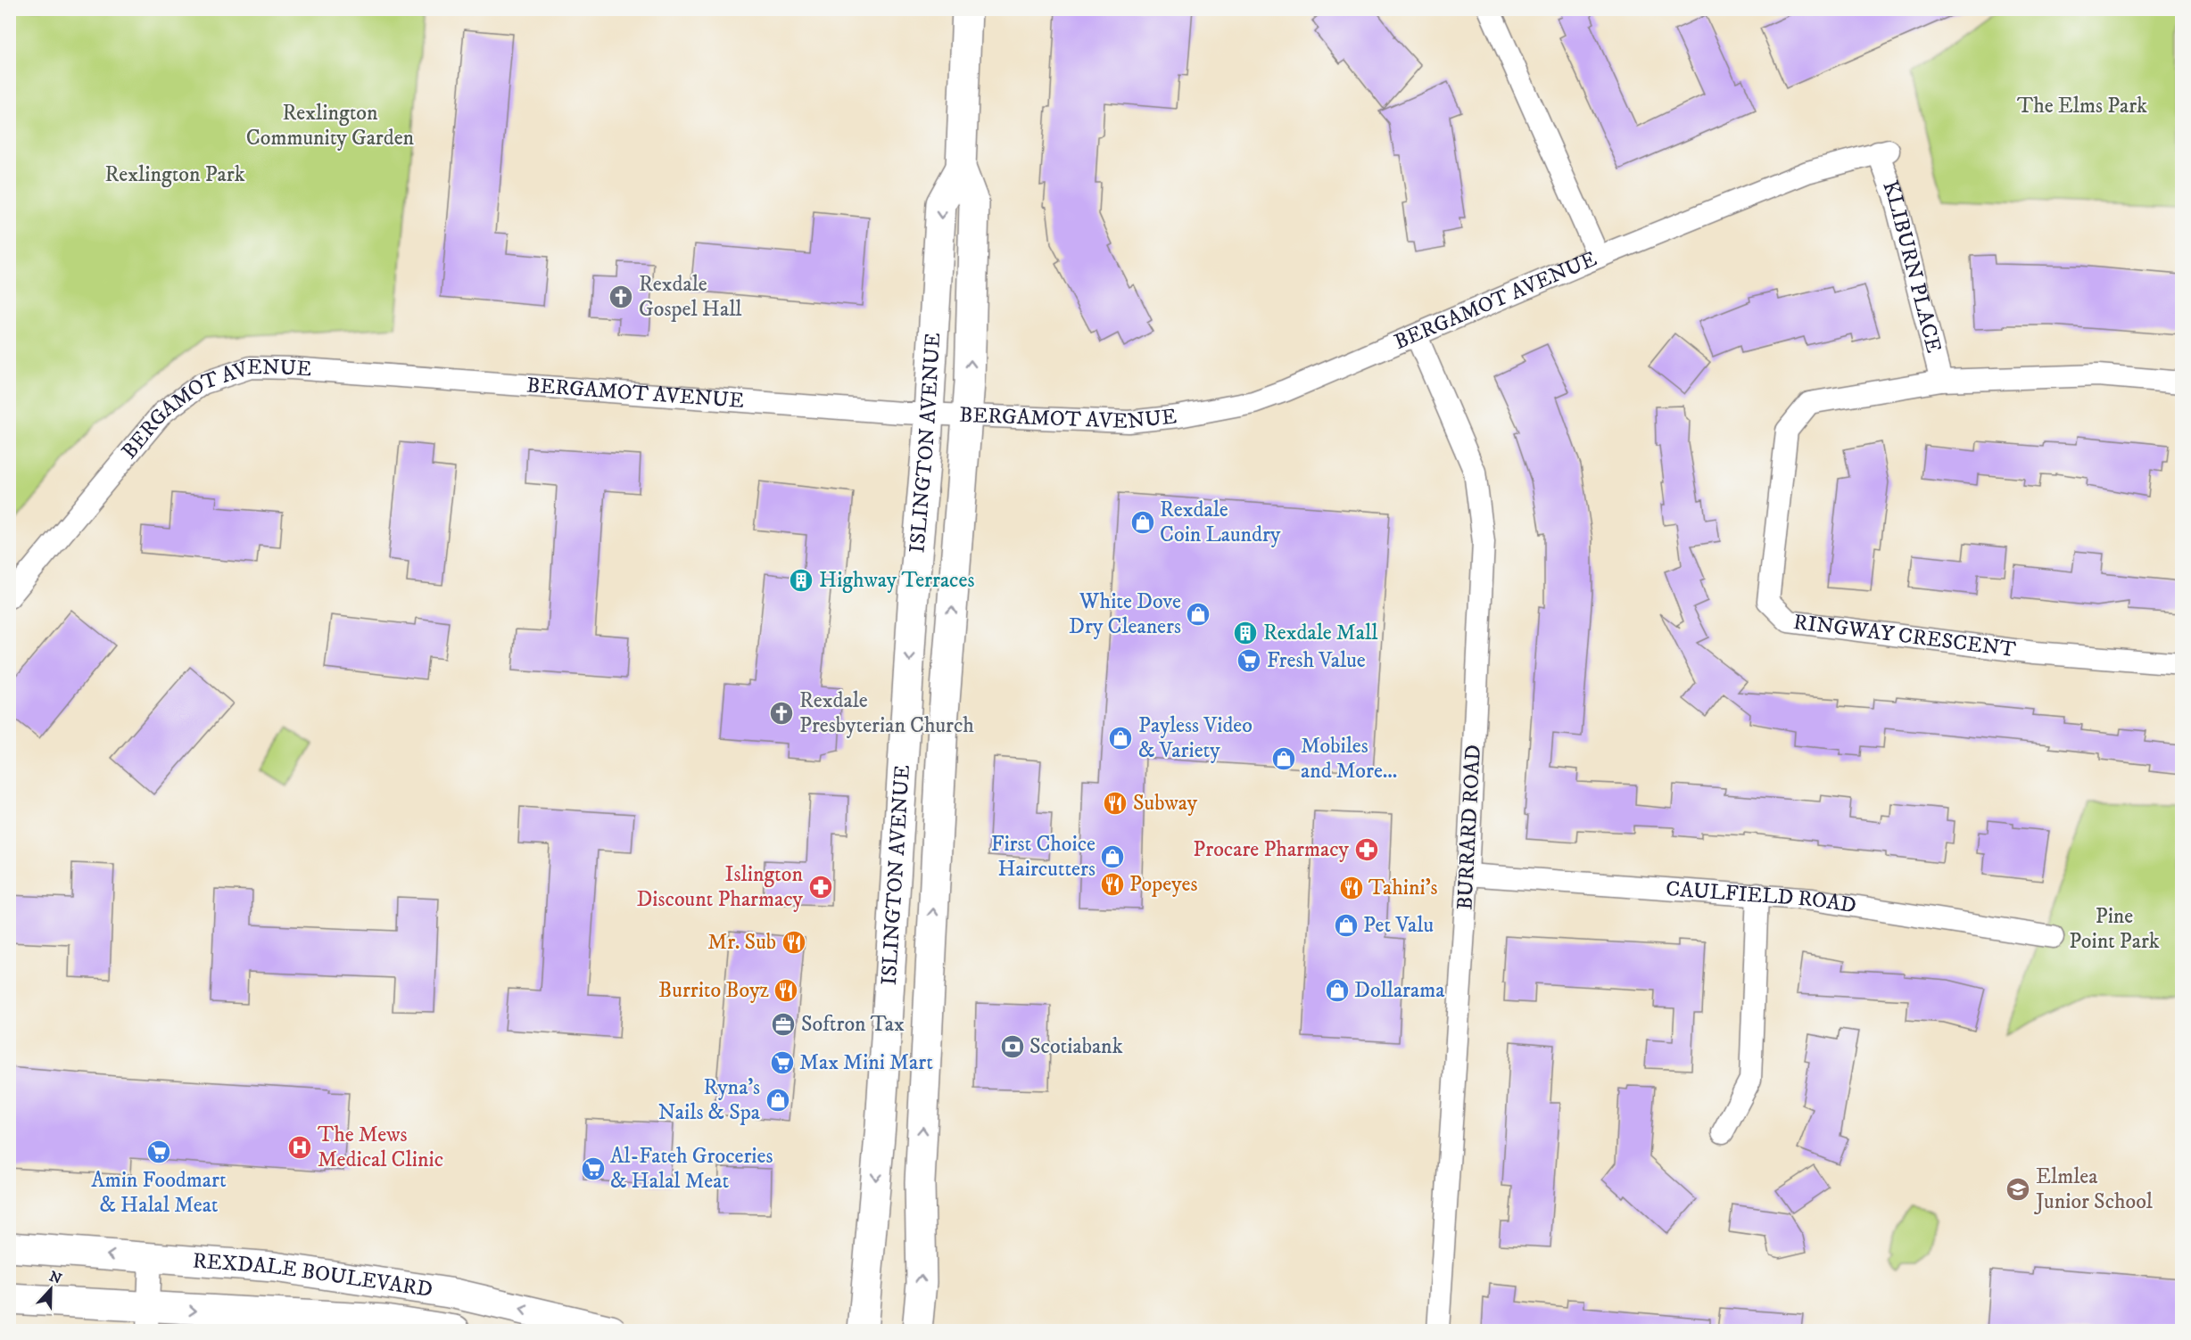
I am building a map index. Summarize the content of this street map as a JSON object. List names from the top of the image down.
{
  "streets": {
    "main road": ["ISLINGTON AVENUE", "REXDALE BOULEVARD"],
    "street": [
      "KLIBURN PLACE",
      "BERGAMOT AVENUE",
      "RINGWAY CRESCENT",
      "BURRARD ROAD",
      "CAULFIELD ROAD"
    ]
  },
  "crossings": [
    ["KLIBURN PLACE", "BERGAMOT AVENUE"],
    ["KLIBURN PLACE", "RINGWAY CRESCENT"],
    ["BERGAMOT AVENUE", "ISLINGTON AVENUE"],
    ["BERGAMOT AVENUE", "BURRARD ROAD"],
    ["BURRARD ROAD", "CAULFIELD ROAD"]
  ],
  "parks": [
    "The Elms Park",
    "Rexlington Community Garden",
    "Rexlington Park",
    "Pine Point Park"
  ],
  "places": {
    "church": ["Rexdale Gospel Hall", "Rexdale Presbyterian Church"],
    "shop": [
      "Rexdale Coin Laundry",
      "White Dove Dry Cleaners",
      "Payless Video & Variety",
      "Mobiles and More…",
      "First Choice Haircutters",
      "Pet Valu",
      "Dollarama",
      "Ryna's Nails & Spa"
    ],
    "building": ["Highway Terraces", "Rexdale Mall"],
    "supermarket": [
      "Fresh Value",
      "Max Mini Mart",
      "Amin Foodmart & Halal Meat",
      "Al-Fateh Groceries & Halal Meat"
    ],
    "restaurant": [
      "Subway",
      "Popeyes",
      "Tahini's",
      "Mr. Sub",
      "Burrito Boyz"
    ],
    "pharmacy": ["Procare Pharmacy", "Islington Discount Pharmacy"],
    "office": ["Softron Tax"],
    "bank": ["Scotiabank"],
    "hospital": ["The Mews Medical Clinic"],
    "school or university": ["Elmlea Junior School"]
  },
  "north": "top"
}
